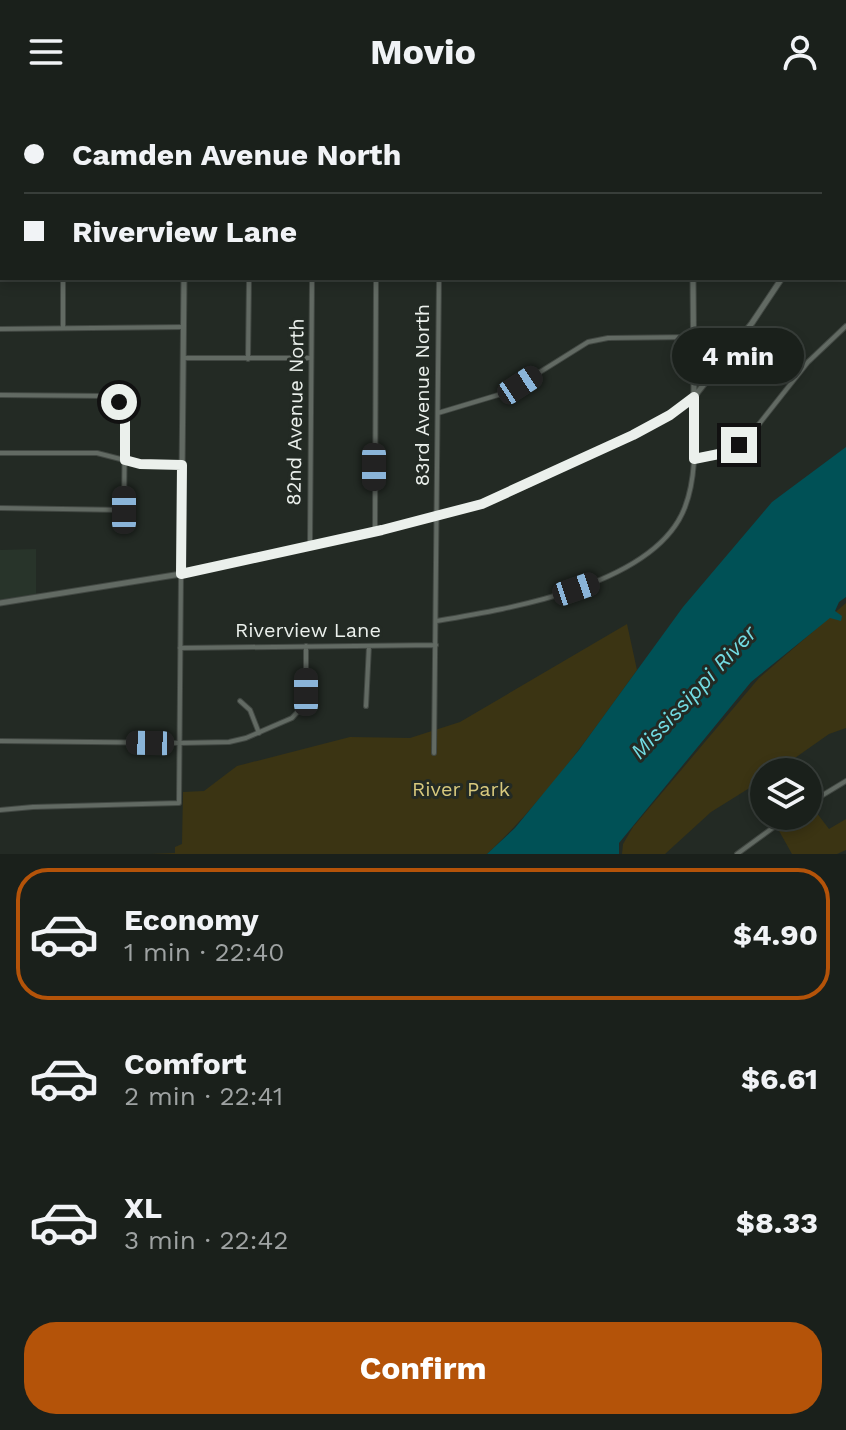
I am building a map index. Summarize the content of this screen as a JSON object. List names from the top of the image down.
{
  "streets": {
    "street": ["83rd Avenue North", "82nd Avenue North", "Riverview Lane"]
  },
  "crossings": [
    ["83rd Avenue North", "Riverview Lane"]
  ],
  "water": ["Mississippi River"],
  "parks": ["River Park"],
  "page": {
    "header": "Movio",
    "banner": ["Camden Avenue North", "Riverview Lane"],
    "bubble": "4 min",
    "list": [
      {
        "name": "Economy",
        "note": "1 min · 22:40",
        "value": "$4.90"
      },
      {
        "name": "Comfort",
        "note": "2 min · 22:41",
        "value": "$6.61"
      },
      {
        "name": "XL",
        "note": "3 min · 22:42",
        "value": "$8.33"
      }
    ],
    "buttons": "Confirm"
  }
}
